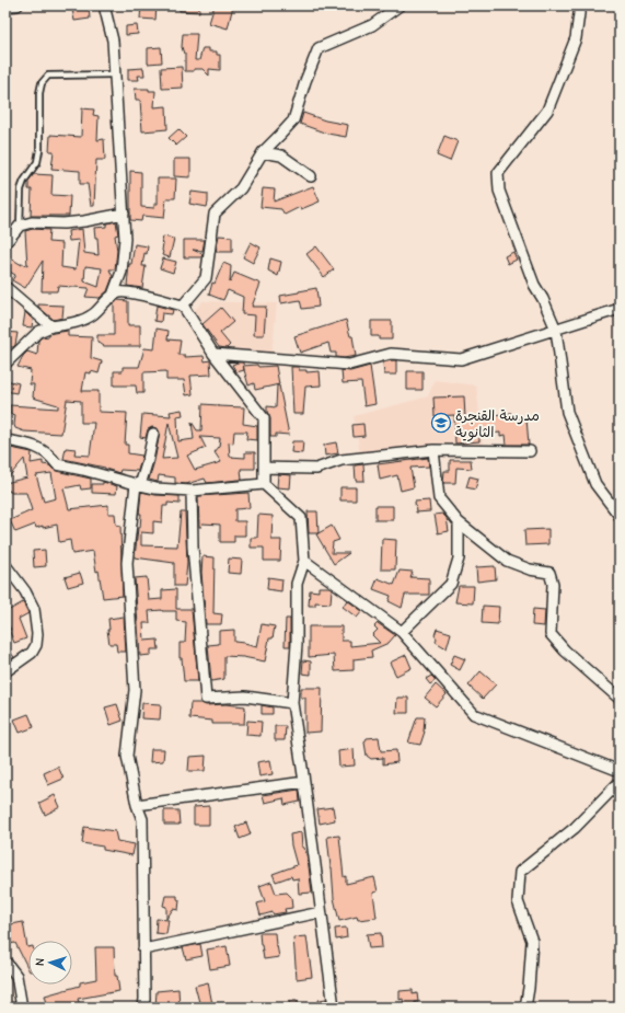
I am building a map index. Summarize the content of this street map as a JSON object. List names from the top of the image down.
{
  "places": {
    "school or university": ["مدرسة القنجرة الثانوية"]
  },
  "north": "left"
}
